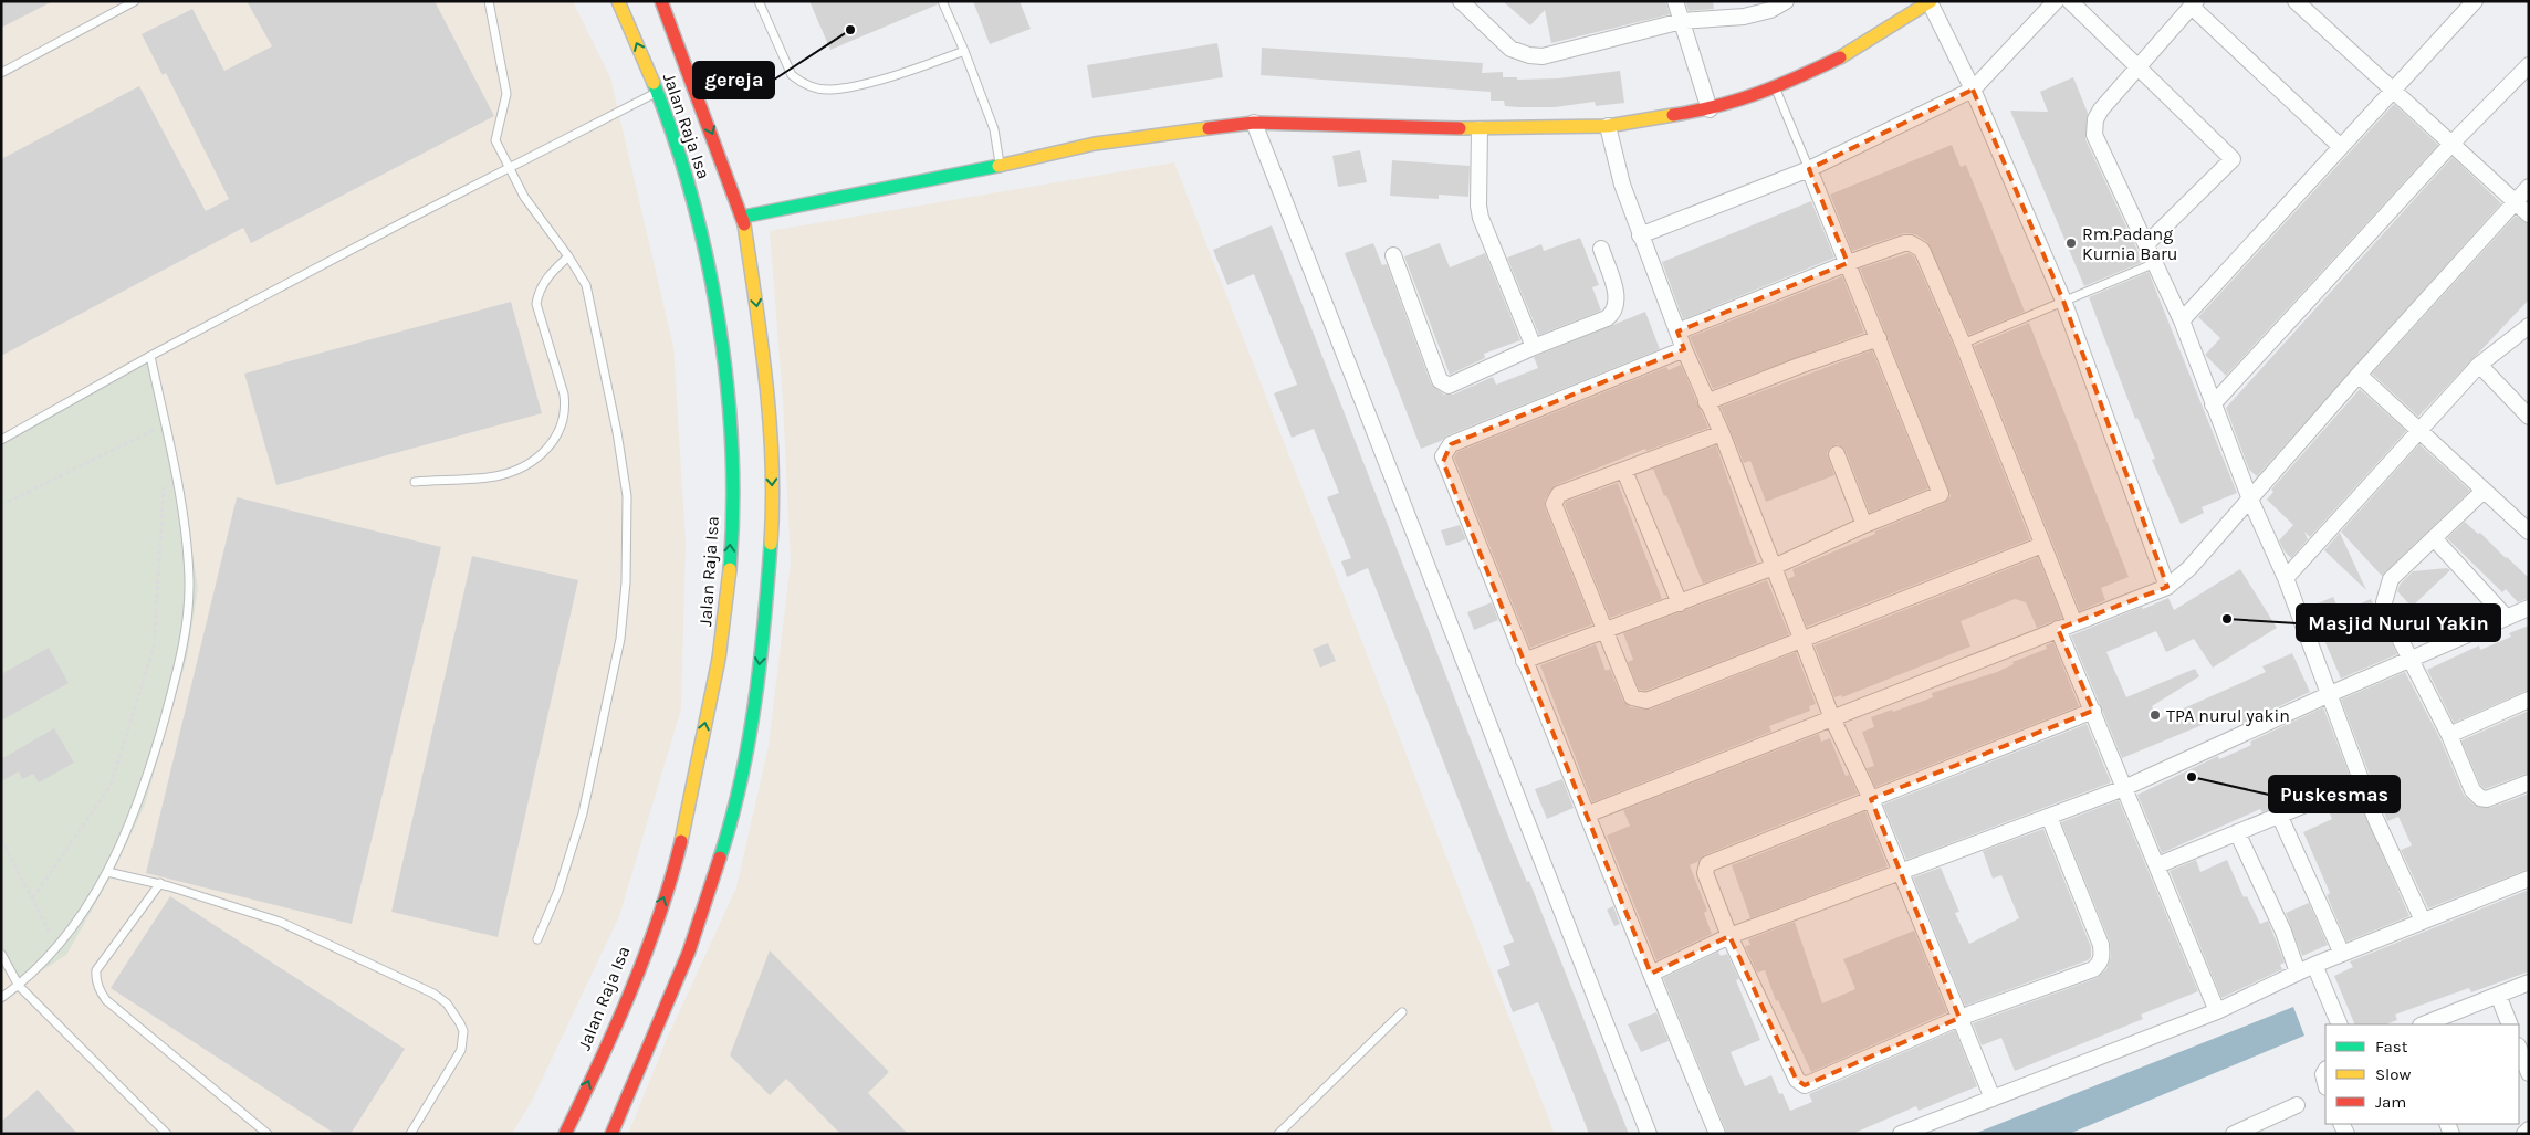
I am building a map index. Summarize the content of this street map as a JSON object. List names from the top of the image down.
{
  "streets": {
    "main road": ["Jalan Raja Isa"]
  },
  "places": [
    "gereja",
    "Rm.Padang Kurnia Baru",
    "Masjid Nurul Yakin",
    "TPA nurul yakin",
    "Puskesmas"
  ],
  "legend": ["Fast", "Slow", "Jam"]
}
